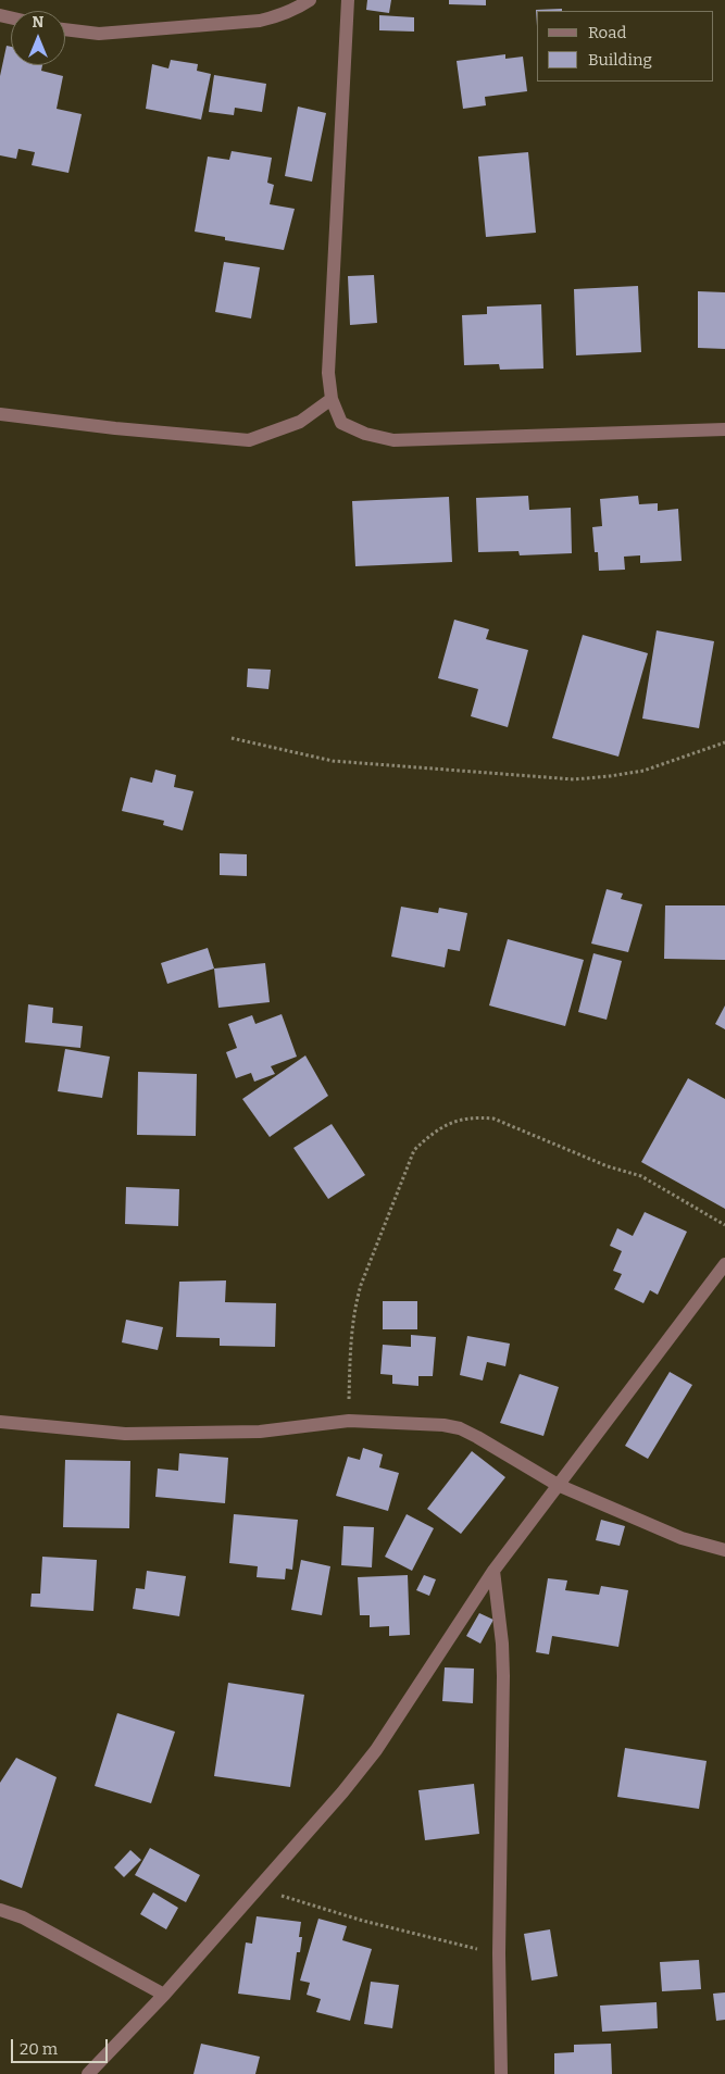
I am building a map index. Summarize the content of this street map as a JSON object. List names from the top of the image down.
{
  "legend": ["Road", "Building"],
  "scale_bar": "20 m",
  "north": "top"
}
